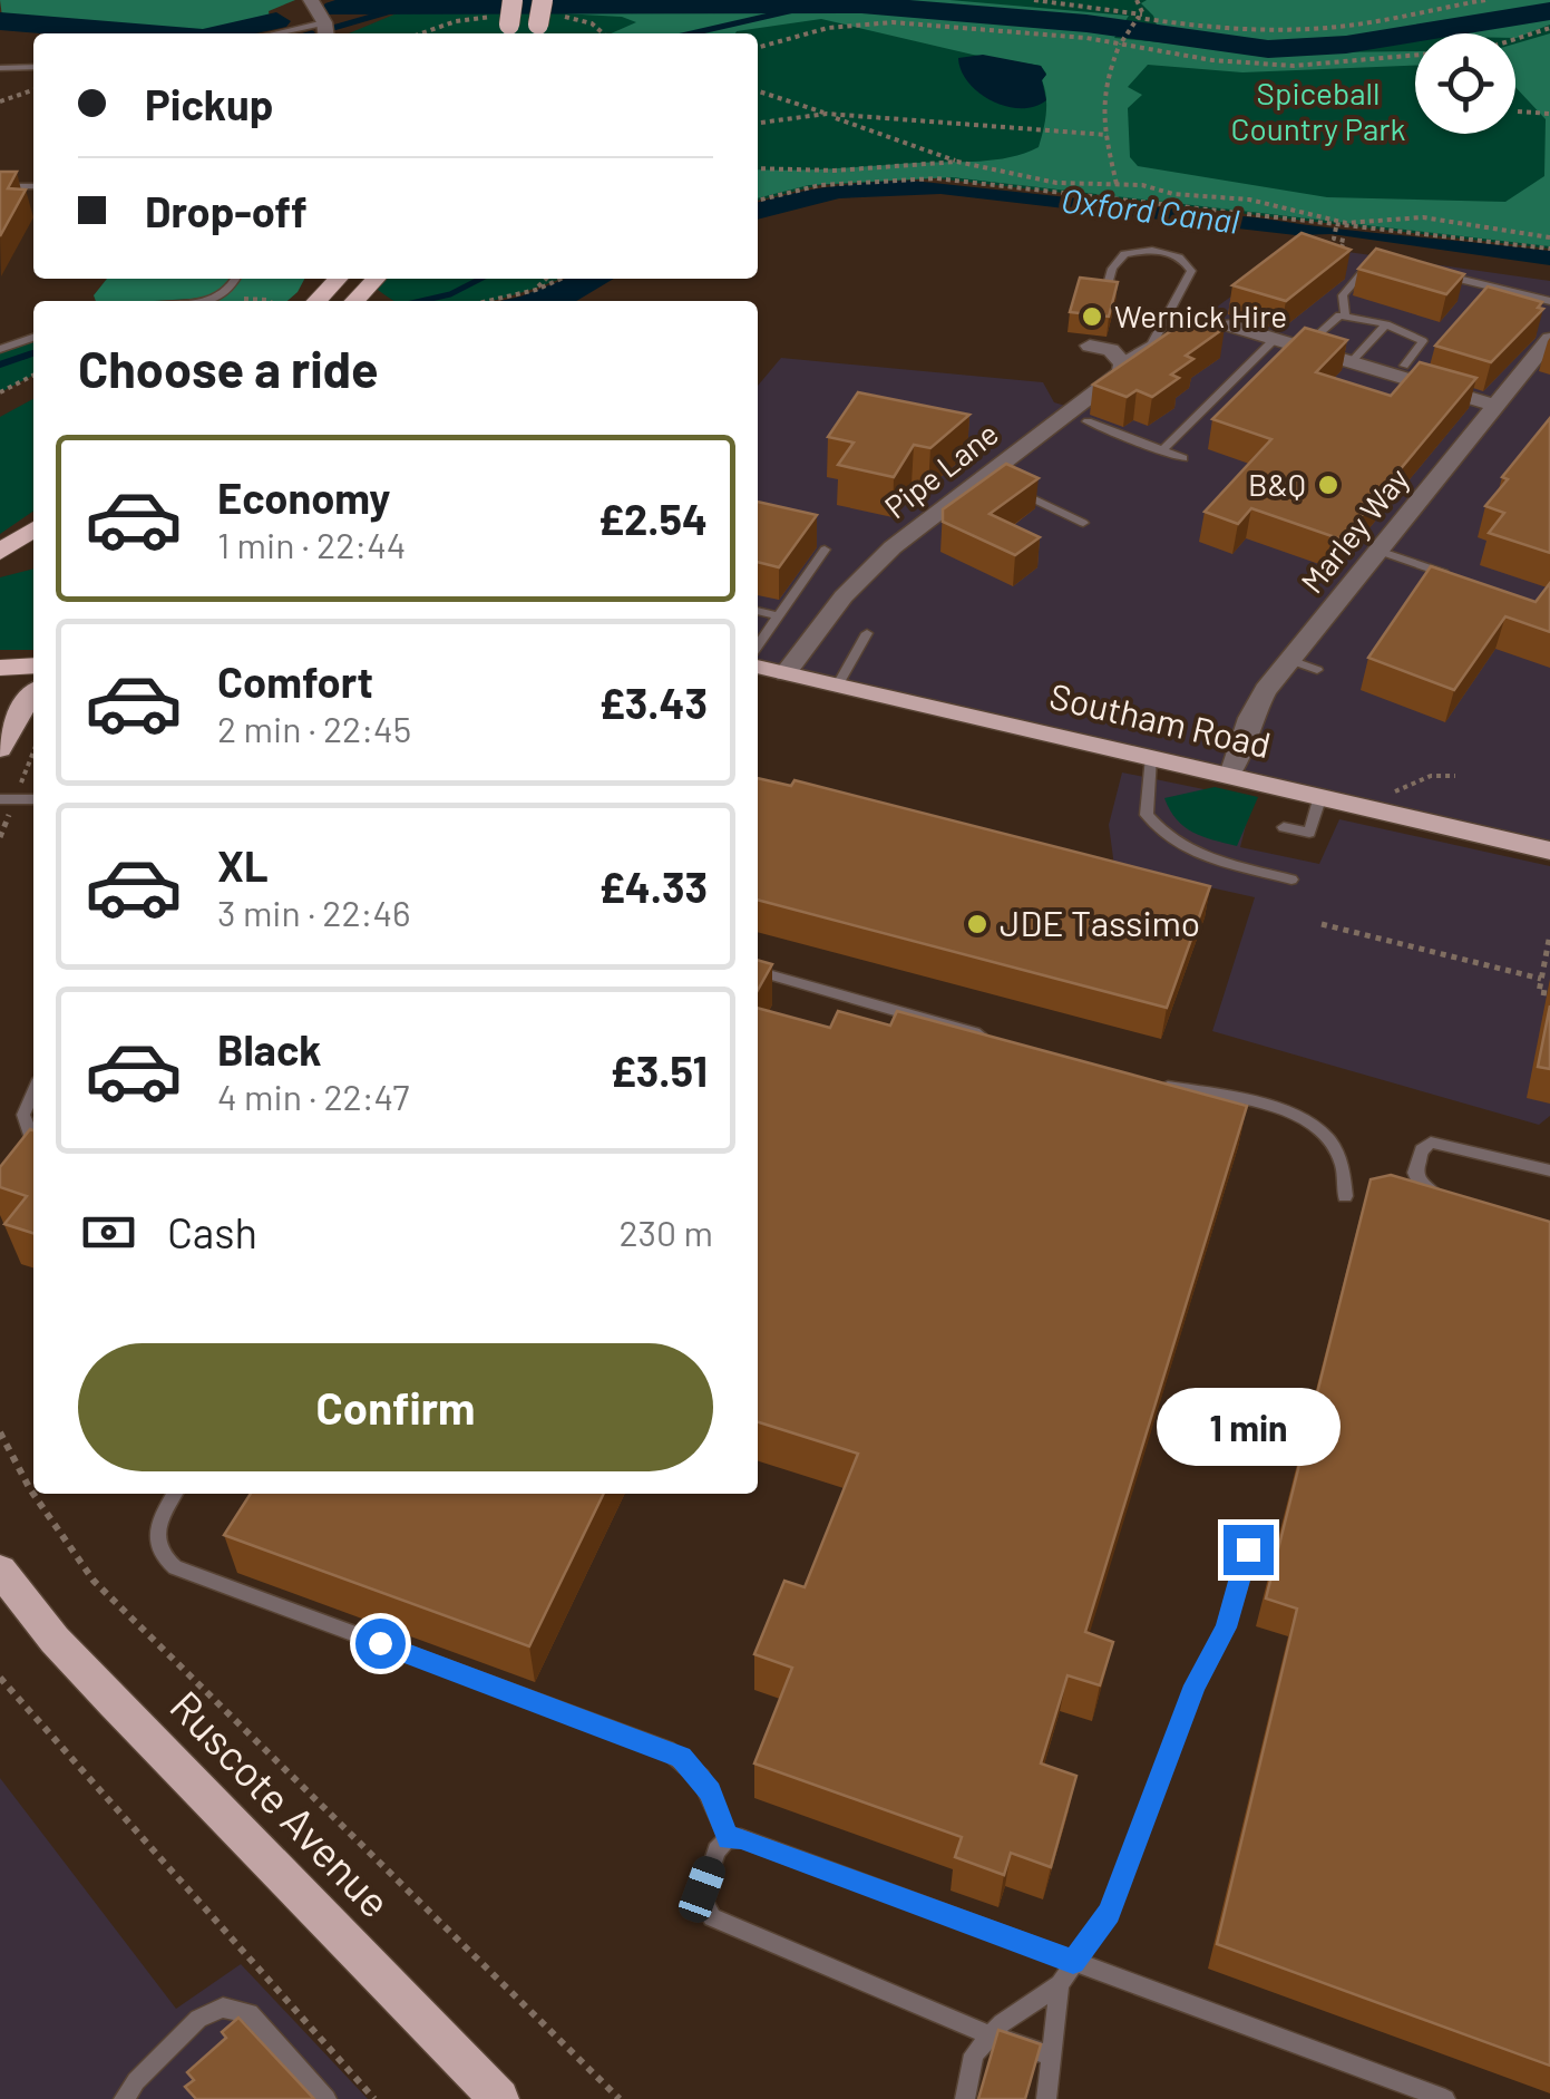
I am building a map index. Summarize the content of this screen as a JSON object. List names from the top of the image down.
{
  "streets": {
    "main road": ["Southam Road", "Ruscote Avenue"],
    "street": ["Pipe Lane", "Marley Way"]
  },
  "crossings": [
    ["Pipe Lane", "Southam Road"],
    ["Marley Way", "Southam Road"]
  ],
  "water": ["Oxford Canal"],
  "parks": ["Spiceball Country Park"],
  "places": ["Wernick Hire", "B&Q", "JDE Tassimo"],
  "page": {
    "banner": ["Pickup", "Drop-off"],
    "heading": "Choose a ride",
    "list": [
      {
        "name": "Economy",
        "note": "1 min · 22:44",
        "value": "£2.54"
      },
      {
        "name": "Comfort",
        "note": "2 min · 22:45",
        "value": "£3.43"
      },
      {
        "name": "XL",
        "note": "3 min · 22:46",
        "value": "£4.33"
      },
      {
        "name": "Black",
        "note": "4 min · 22:47",
        "value": "£3.51"
      }
    ],
    "pay": ["Cash", "230 m"],
    "buttons": "Confirm",
    "bubble": "1 min"
  }
}
